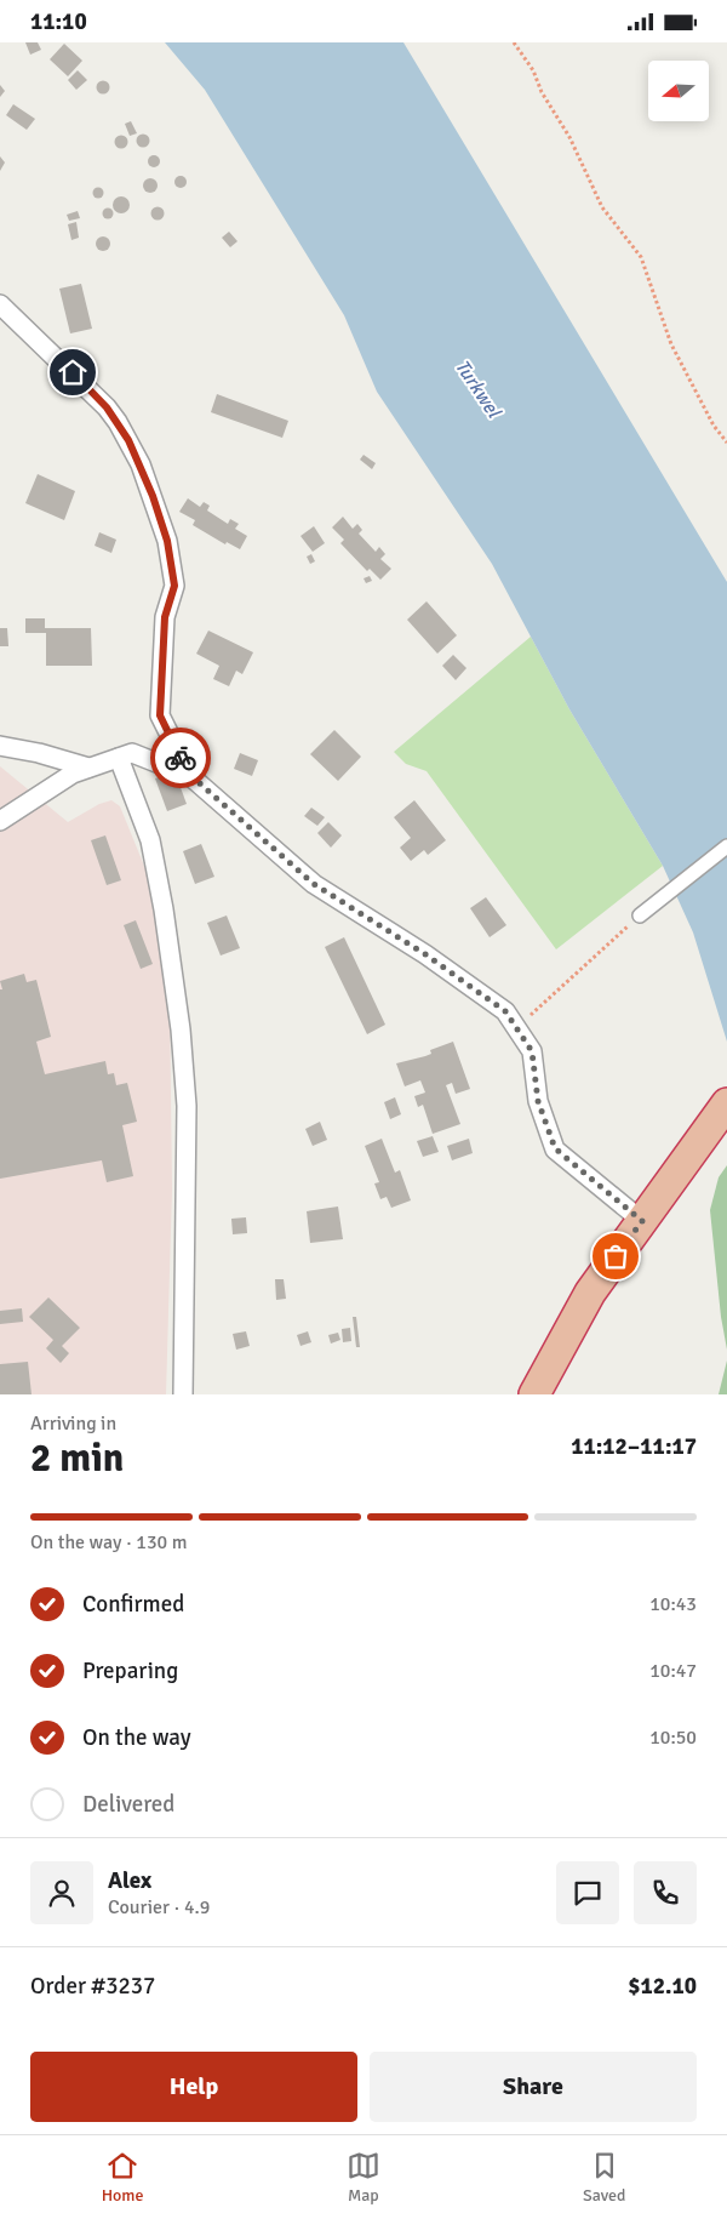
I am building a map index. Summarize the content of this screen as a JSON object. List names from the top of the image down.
{
  "water": ["Turkwel"],
  "north": "left",
  "page": {
    "status": "11:10",
    "heading": ["2 min", "Arriving in", "11:12–11:17"],
    "panel": [
      "Alex",
      "Courier · 4.9",
      "Order #3237",
      "$12.10"
    ],
    "bar": "On the way · 130 m",
    "list": [
      ["Confirmed", "10:43"],
      ["Preparing", "10:47"],
      ["On the way", "10:50"],
      "Delivered"
    ],
    "buttons": ["Help", "Share"],
    "tabs": ["Home", "Map", "Saved"]
  }
}
